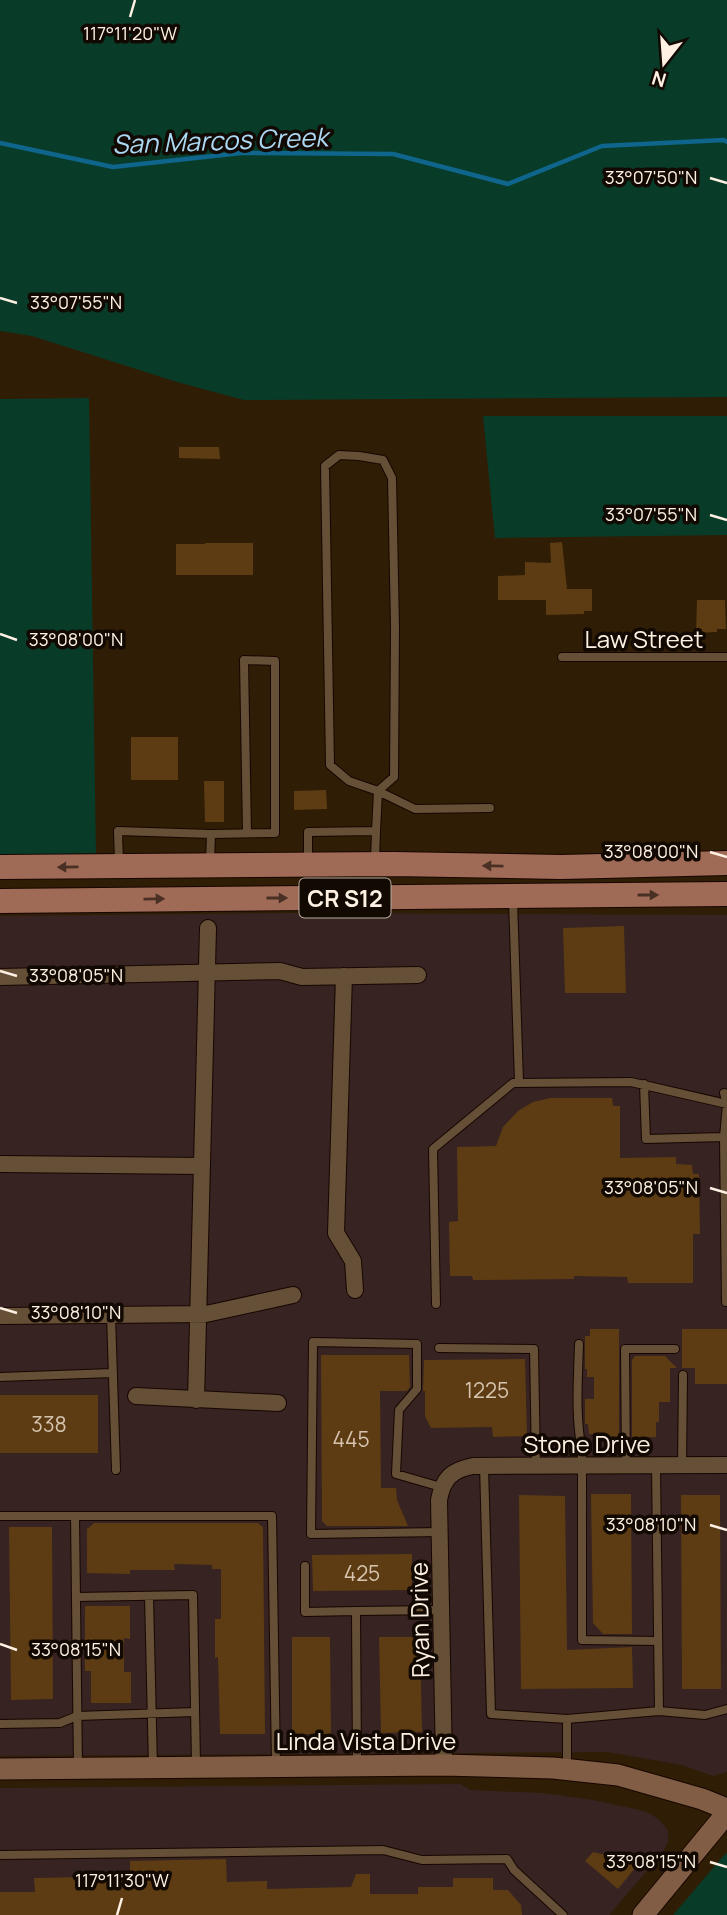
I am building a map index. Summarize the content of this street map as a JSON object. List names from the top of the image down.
{
  "streets": {
    "main road": ["CR S12", "Linda Vista Drive"],
    "street": ["Stone Drive", "Ryan Drive"],
    "lane": ["Law Street"]
  },
  "crossings": [
    ["Stone Drive", "Ryan Drive"],
    ["Ryan Drive", "Linda Vista Drive"]
  ],
  "water": ["San Marcos Creek"],
  "house_numbers": [
    "1225",
    "338",
    "445",
    "425"
  ],
  "north": "bottom",
  "coordinates": [
    "117°11'20\"W",
    "33°07'50\"N",
    "33°07'55\"N",
    "33°08'00\"N",
    "33°08'05\"N",
    "33°08'10\"N",
    "33°08'15\"N",
    "117°11'30\"W"
  ]
}
